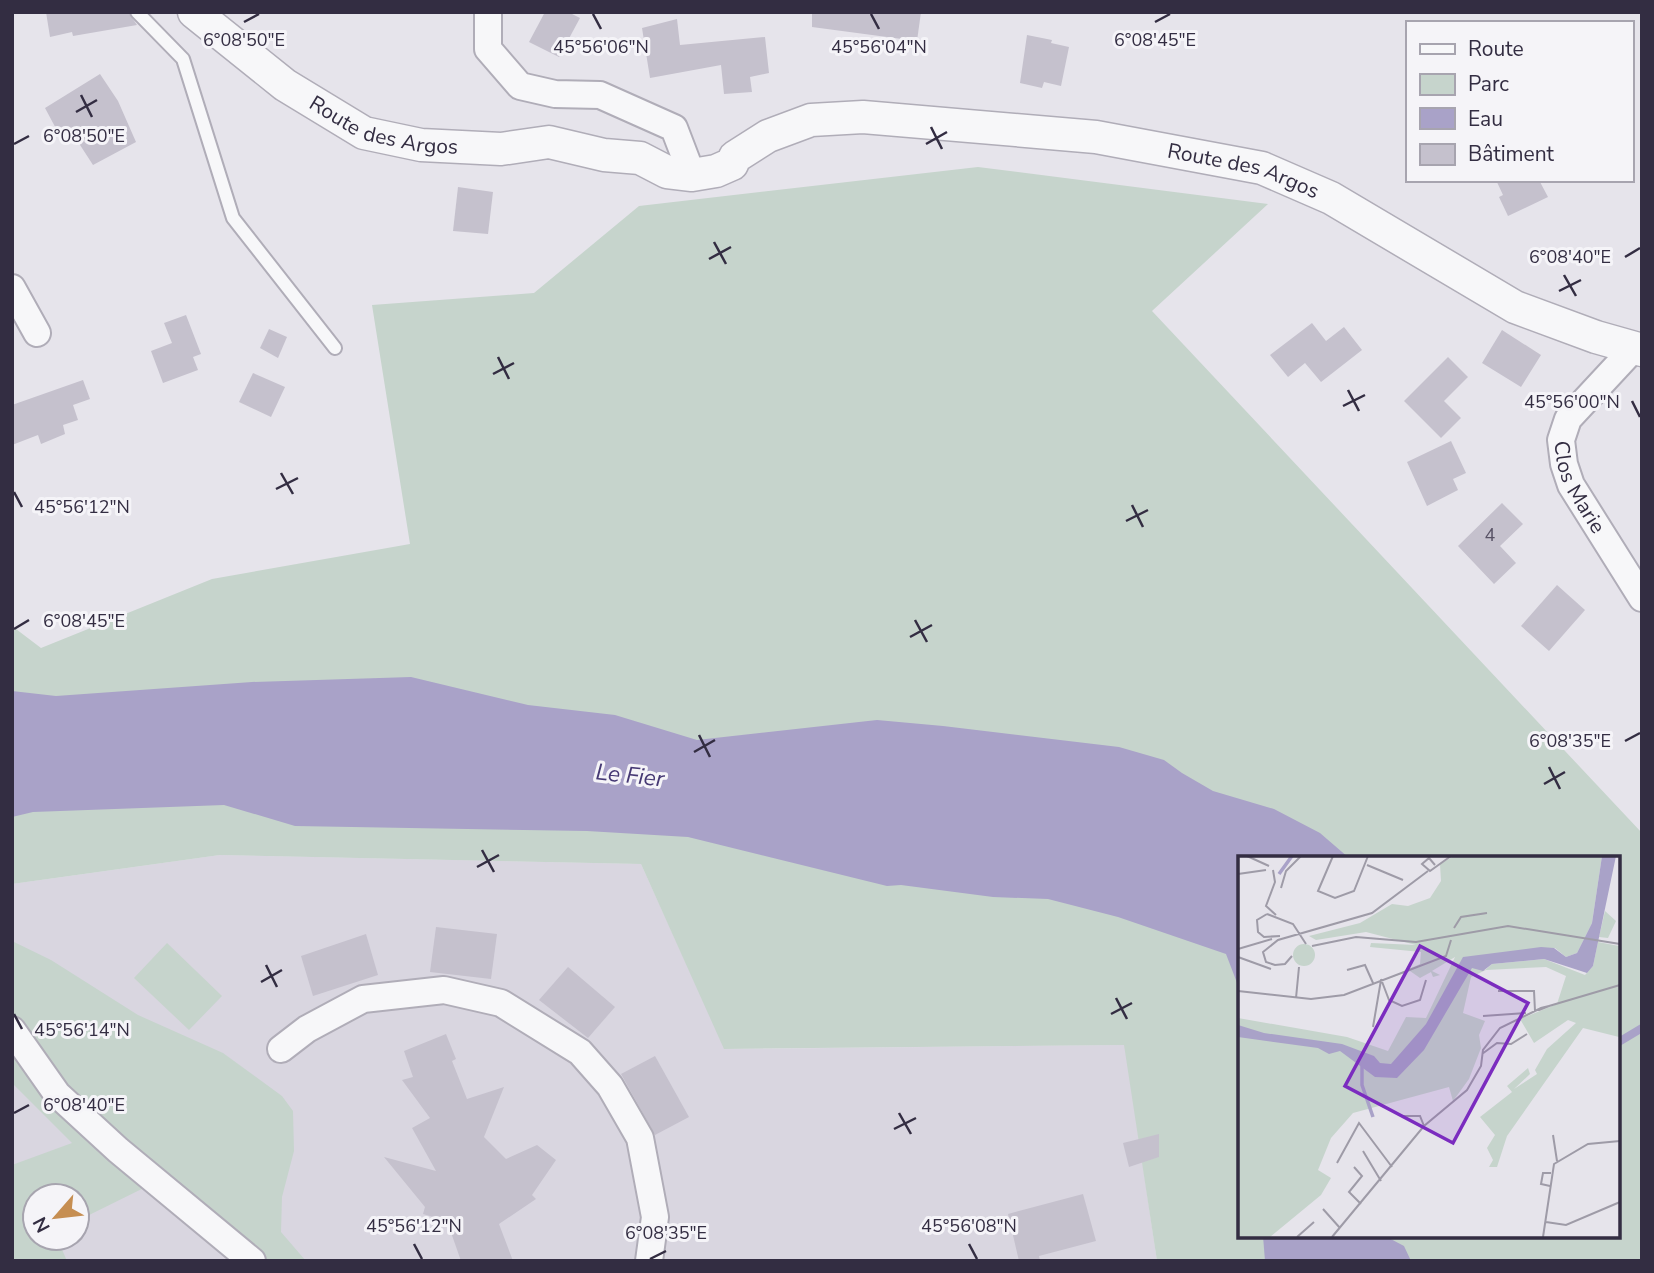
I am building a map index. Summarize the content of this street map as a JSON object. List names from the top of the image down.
{
  "streets": {
    "street": ["Route des Argos", "Clos Marie"]
  },
  "crossings": [
    ["Route des Argos", "Clos Marie"]
  ],
  "water": ["Le Fier"],
  "house_numbers": ["4"],
  "legend": [
    "Route",
    "Parc",
    "Eau",
    "Bâtiment"
  ],
  "north": "bottom left",
  "coordinates": [
    "6°08'50\"E",
    "6°08'45\"E",
    "45°56'06\"N",
    "45°56'04\"N",
    "6°08'40\"E",
    "45°56'00\"N",
    "45°56'12\"N",
    "6°08'35\"E",
    "45°56'14\"N",
    "45°56'08\"N"
  ]
}
